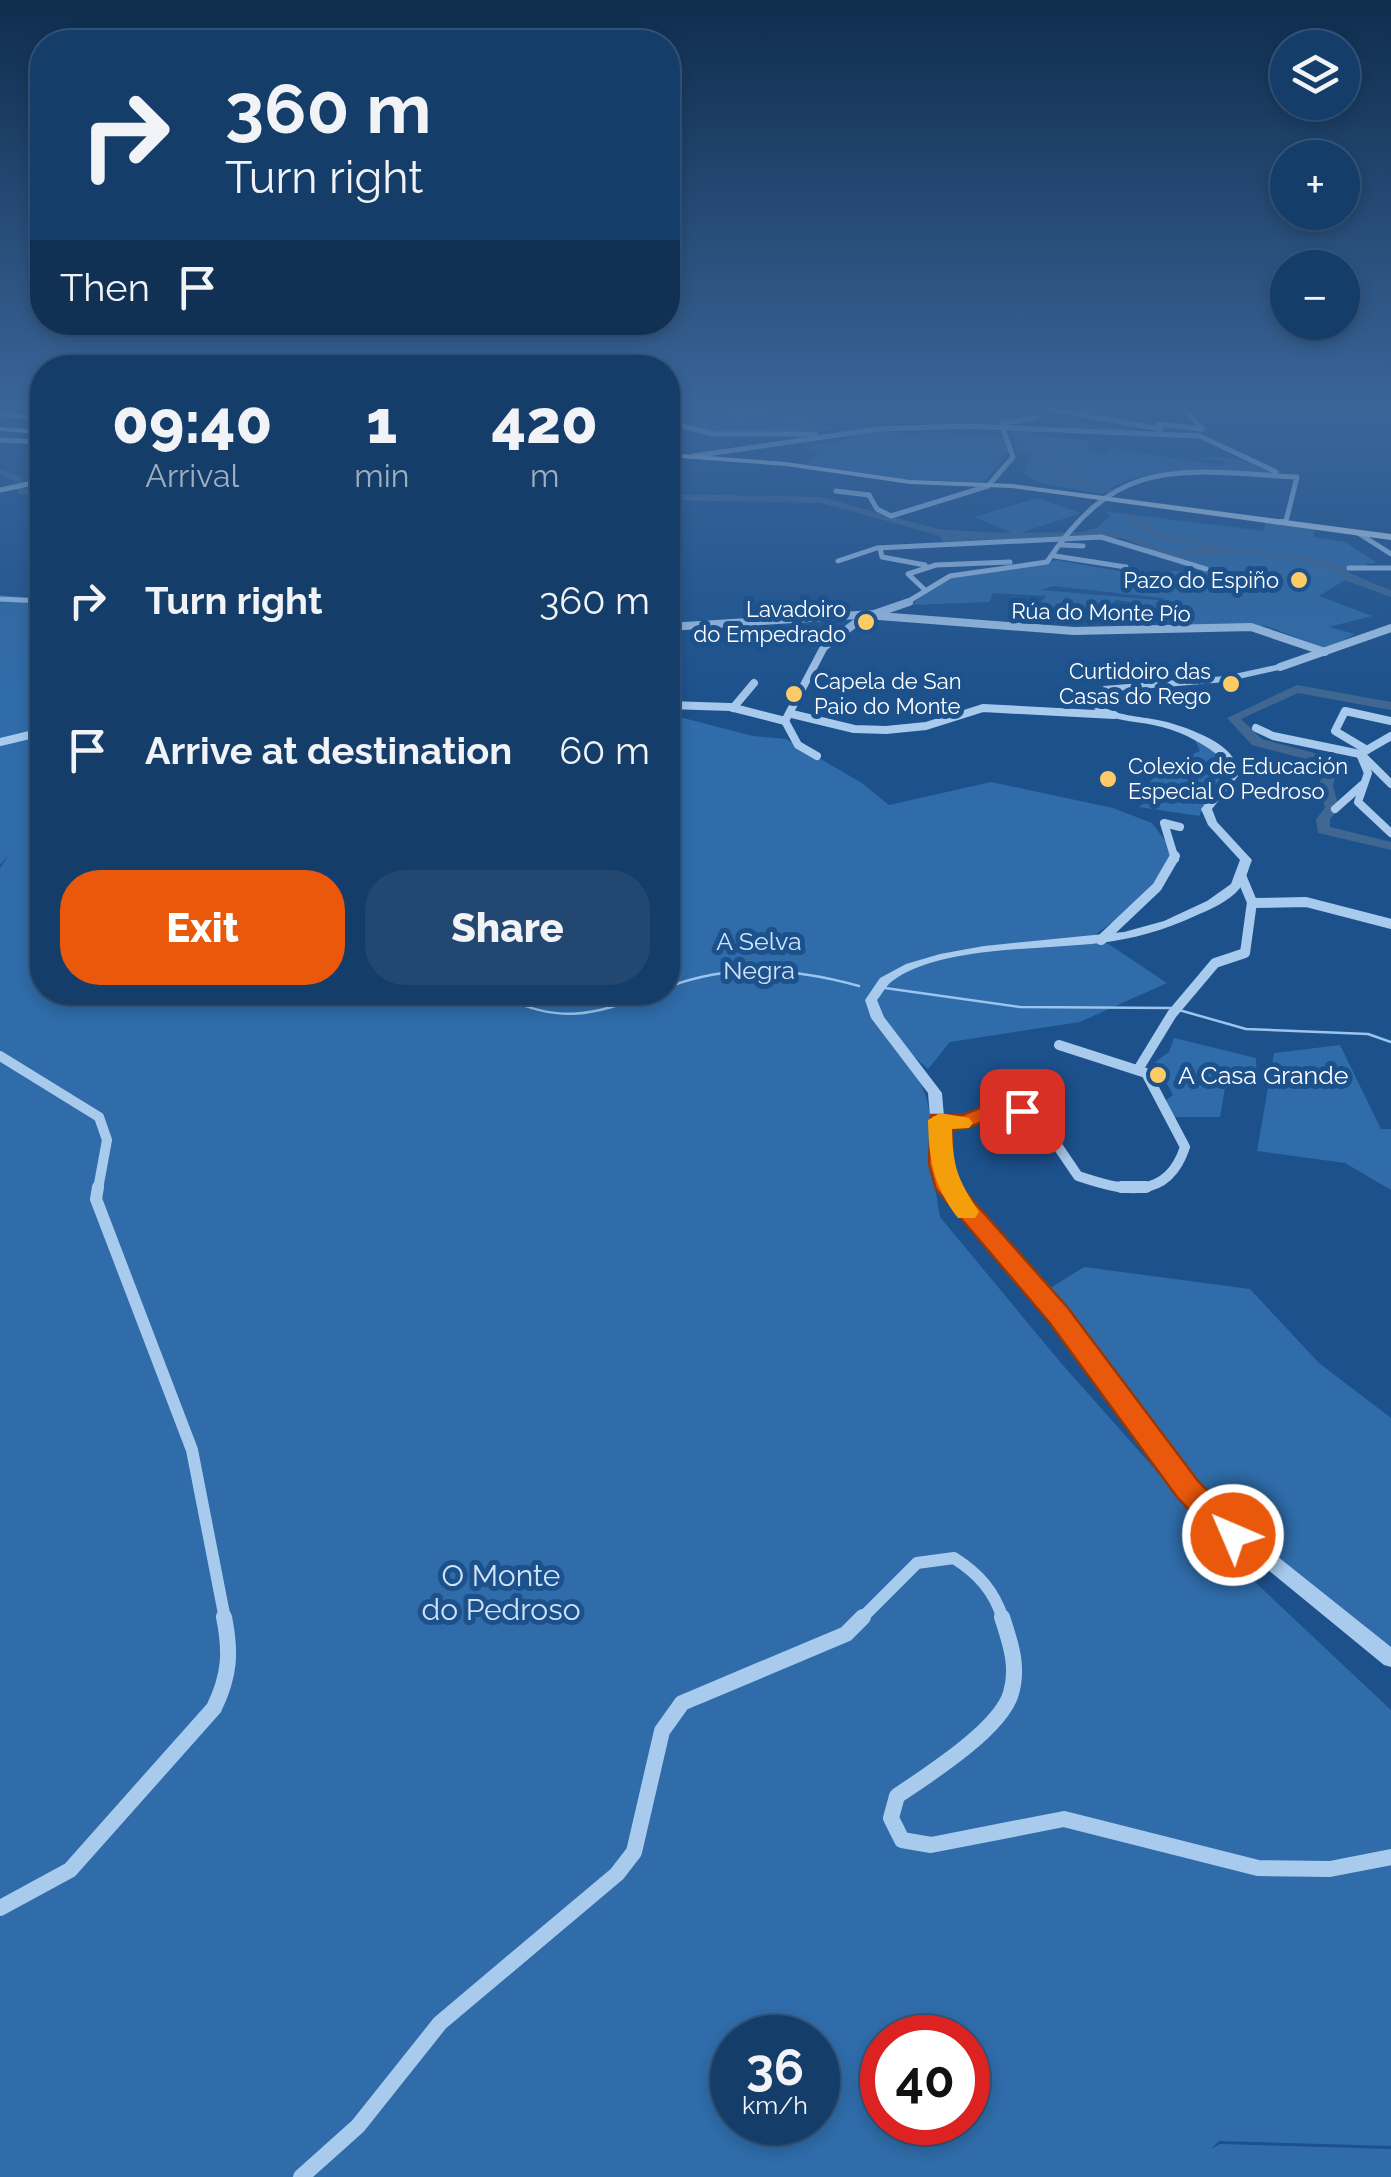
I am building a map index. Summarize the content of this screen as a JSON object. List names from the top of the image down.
{
  "streets": {
    "street": ["Rúa do Monte Pío"]
  },
  "parks": ["A Selva Negra", "O Monte do Pedroso"],
  "places": [
    "Pazo do Espiño",
    "Lavadoiro do Empedrado",
    "Curtidoiro das Casas do Rego",
    "Capela de San Paio do Monte",
    "Colexio de Educación Especial O Pedroso",
    "A Casa Grande"
  ],
  "page": {
    "map_buttons": ["+", "−"],
    "turn": ["360 m", "Turn right"],
    "then": "Then",
    "eta": [
      "09:40",
      "Arrival",
      "1",
      "min",
      "420",
      "m"
    ],
    "list": [
      {
        "name": "Turn right",
        "value": "360 m"
      },
      {
        "name": "Arrive at destination",
        "value": "60 m"
      }
    ],
    "buttons": ["Exit", "Share"],
    "speed": "36 km/h",
    "limit": "40"
  }
}
